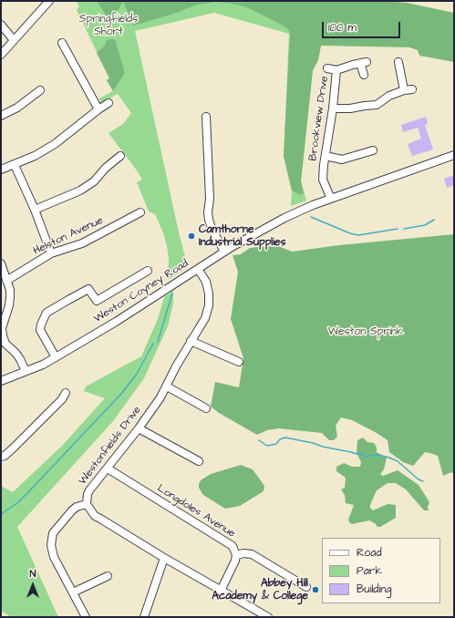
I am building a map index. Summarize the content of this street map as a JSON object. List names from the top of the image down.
{
  "streets": {
    "street": [
      "Brookview Drive",
      "Helston Avenue",
      "Weston Coyney Road",
      "Westonfields Drive",
      "Longdoles Avenue"
    ]
  },
  "crossings": [
    ["Brookview Drive", "Weston Coyney Road"],
    ["Weston Coyney Road", "Westonfields Drive"],
    ["Westonfields Drive", "Longdoles Avenue"]
  ],
  "parks": ["Springfields Short", "Weston Sprink"],
  "places": ["Camthorne Industrial Supplies", "Abbey Hill Academy & College"],
  "legend": ["Road", "Park", "Building"],
  "scale_bar": "100 m",
  "north": "top"
}
